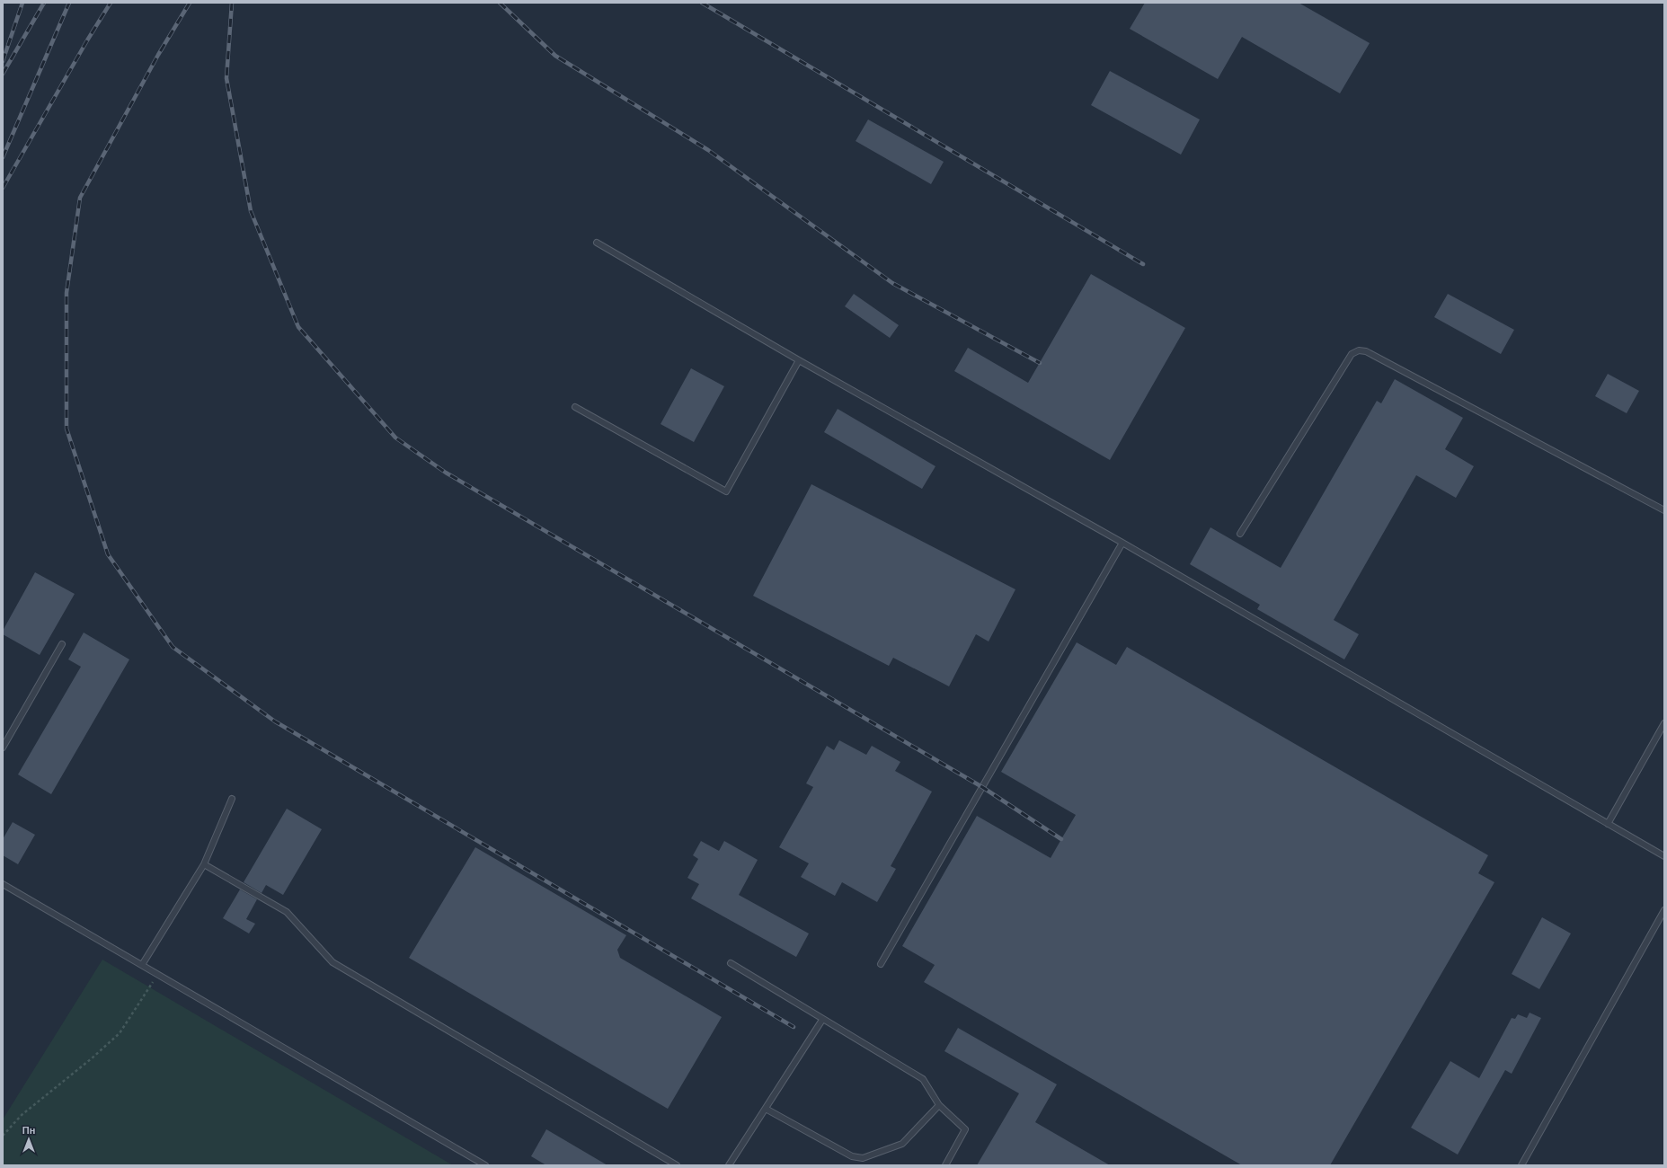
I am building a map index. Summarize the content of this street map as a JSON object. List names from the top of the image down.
{
  "north": "top"
}
